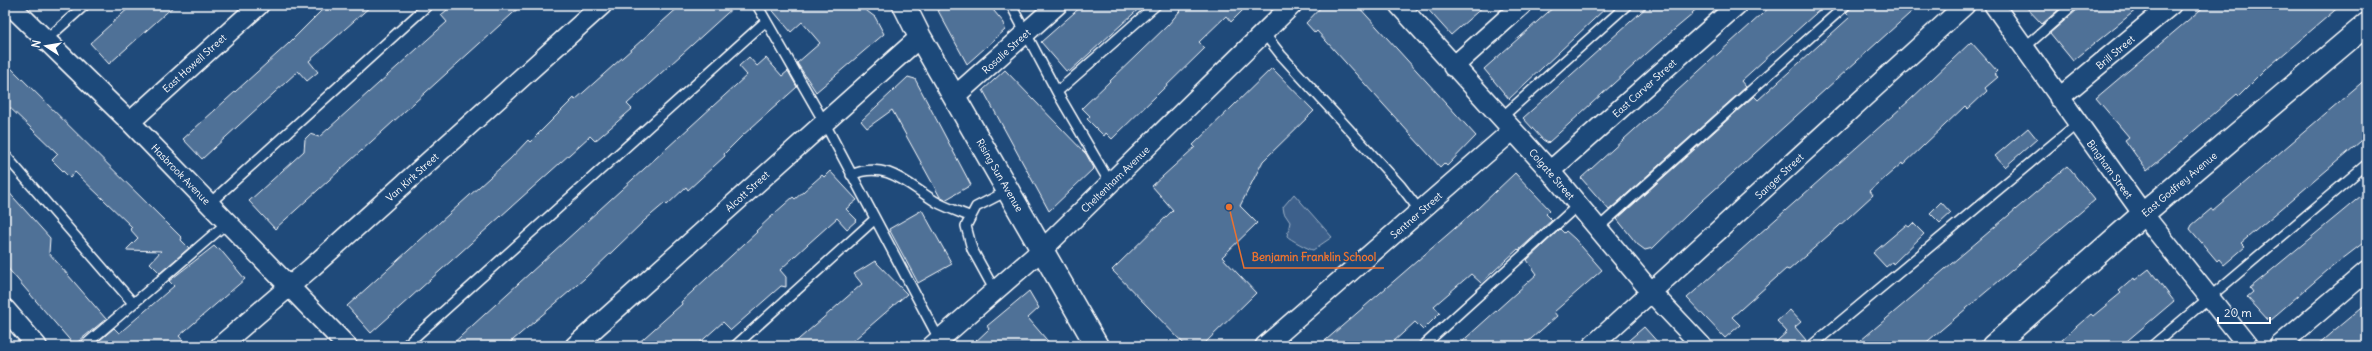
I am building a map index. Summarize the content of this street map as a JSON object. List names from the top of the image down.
{
  "streets": {
    "street": [
      "Rosalie Street",
      "Brill Street",
      "East Howell Street",
      "East Carver Street",
      "Bingham Street",
      "Hasbrook Avenue",
      "Colgate Street",
      "Rising Sun Avenue",
      "Sanger Street",
      "Van Kirk Street",
      "Cheltenham Avenue",
      "East Godfrey Avenue",
      "Alcott Street",
      "Sentner Street"
    ]
  },
  "crossings": [
    ["Rosalie Street", "Rising Sun Avenue"],
    ["Brill Street", "Bingham Street"],
    ["East Howell Street", "Hasbrook Avenue"],
    ["East Carver Street", "Colgate Street"],
    ["Bingham Street", "East Godfrey Avenue"],
    ["Hasbrook Avenue", "Van Kirk Street"],
    ["Colgate Street", "Sanger Street"],
    ["Colgate Street", "Sentner Street"],
    ["Rising Sun Avenue", "Cheltenham Avenue"],
    ["Rising Sun Avenue", "Alcott Street"]
  ],
  "places": ["Benjamin Franklin School"],
  "scale_bar": "20 m",
  "north": "left"
}
